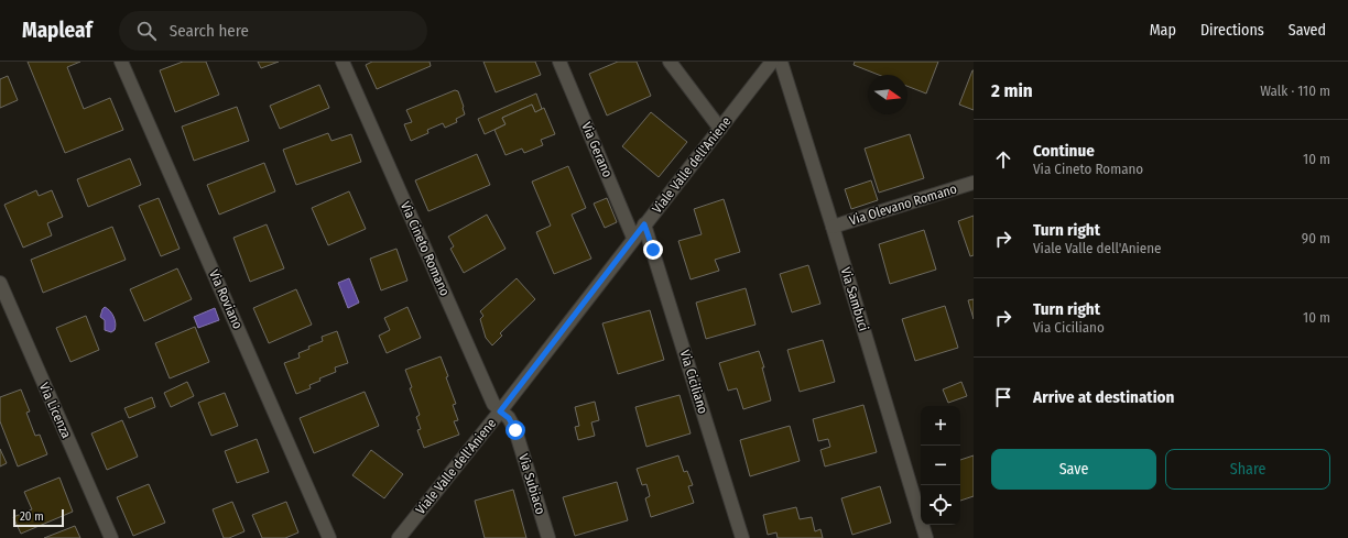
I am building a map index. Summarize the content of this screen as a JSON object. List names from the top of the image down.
{
  "streets": {
    "street": [
      "Via Gerano",
      "Viale Valle dell'Aniene",
      "Via Olevano Romano",
      "Via Cineto Romano",
      "Via Roviano",
      "Via Sambuci",
      "Via Ciciliano",
      "Via Licenza",
      "Via Subiaco"
    ]
  },
  "crossings": [
    ["Via Gerano", "Viale Valle dell'Aniene"],
    ["Viale Valle dell'Aniene", "Via Cineto Romano"],
    ["Viale Valle dell'Aniene", "Via Ciciliano"],
    ["Via Olevano Romano", "Via Sambuci"],
    ["Via Cineto Romano", "Via Subiaco"]
  ],
  "scale_bar": "20 m",
  "north": "right",
  "page": {
    "header": "Mapleaf",
    "search": "Search here",
    "nav": ["Map", "Directions", "Saved"],
    "heading": ["2 min", "Walk · 110 m"],
    "list": [
      ["Continue", "Via Cineto Romano", "10 m"],
      ["Turn right", "Viale Valle dell'Aniene", "90 m"],
      ["Turn right", "Via Ciciliano", "10 m"],
      "Arrive at destination"
    ],
    "map_buttons": ["+", "−"],
    "buttons": ["Save", "Share"],
    "scale": "20 m"
  }
}
